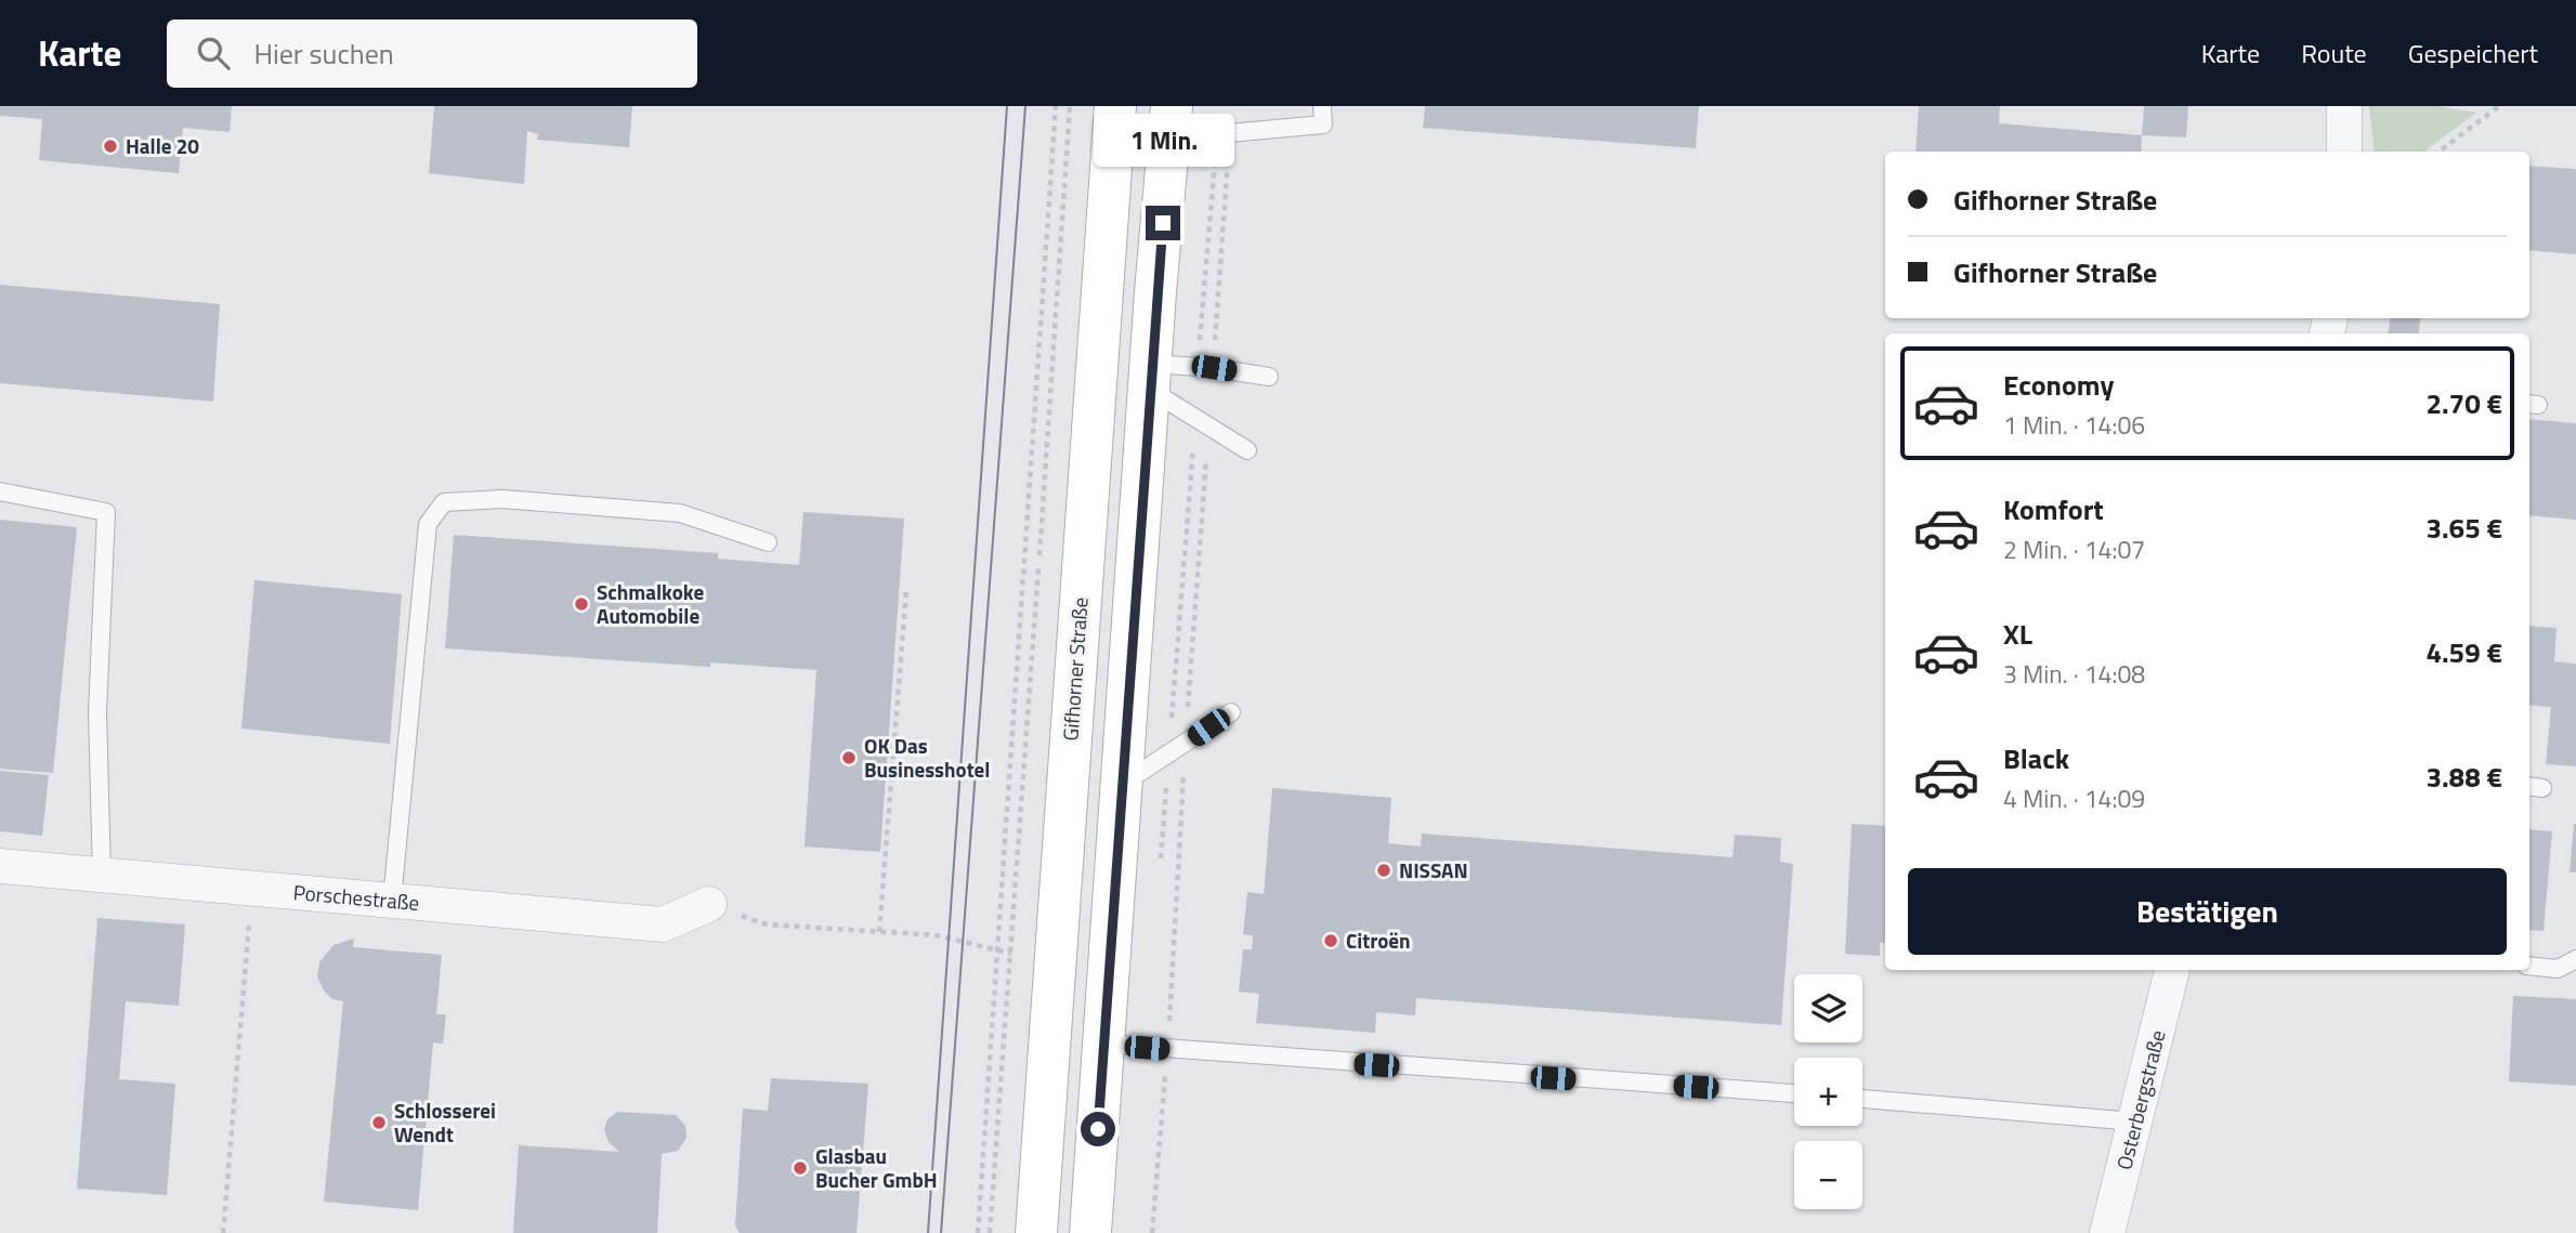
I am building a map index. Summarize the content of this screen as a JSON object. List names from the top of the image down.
{
  "streets": {
    "main road": ["Gifhorner Straße"],
    "street": ["Porschestraße", "Osterbergstraße"]
  },
  "places": [
    "Halle 20",
    "Schmalkoke Automobile",
    "OK Das Businesshotel",
    "NISSAN",
    "Citroën",
    "Schlosserei Wendt",
    "Glasbau Bucher GmbH"
  ],
  "page": {
    "header": "Karte",
    "search": "Hier suchen",
    "nav": ["Karte", "Route", "Gespeichert"],
    "bubble": "1 Min.",
    "banner": ["Gifhorner Straße", "Gifhorner Straße"],
    "list": [
      {
        "name": "Economy",
        "note": "1 Min. · 14:06",
        "value": "2.70 €"
      },
      {
        "name": "Komfort",
        "note": "2 Min. · 14:07",
        "value": "3.65 €"
      },
      {
        "name": "XL",
        "note": "3 Min. · 14:08",
        "value": "4.59 €"
      },
      {
        "name": "Black",
        "note": "4 Min. · 14:09",
        "value": "3.88 €"
      }
    ],
    "buttons": "Bestätigen",
    "map_buttons": ["+", "−"]
  }
}
